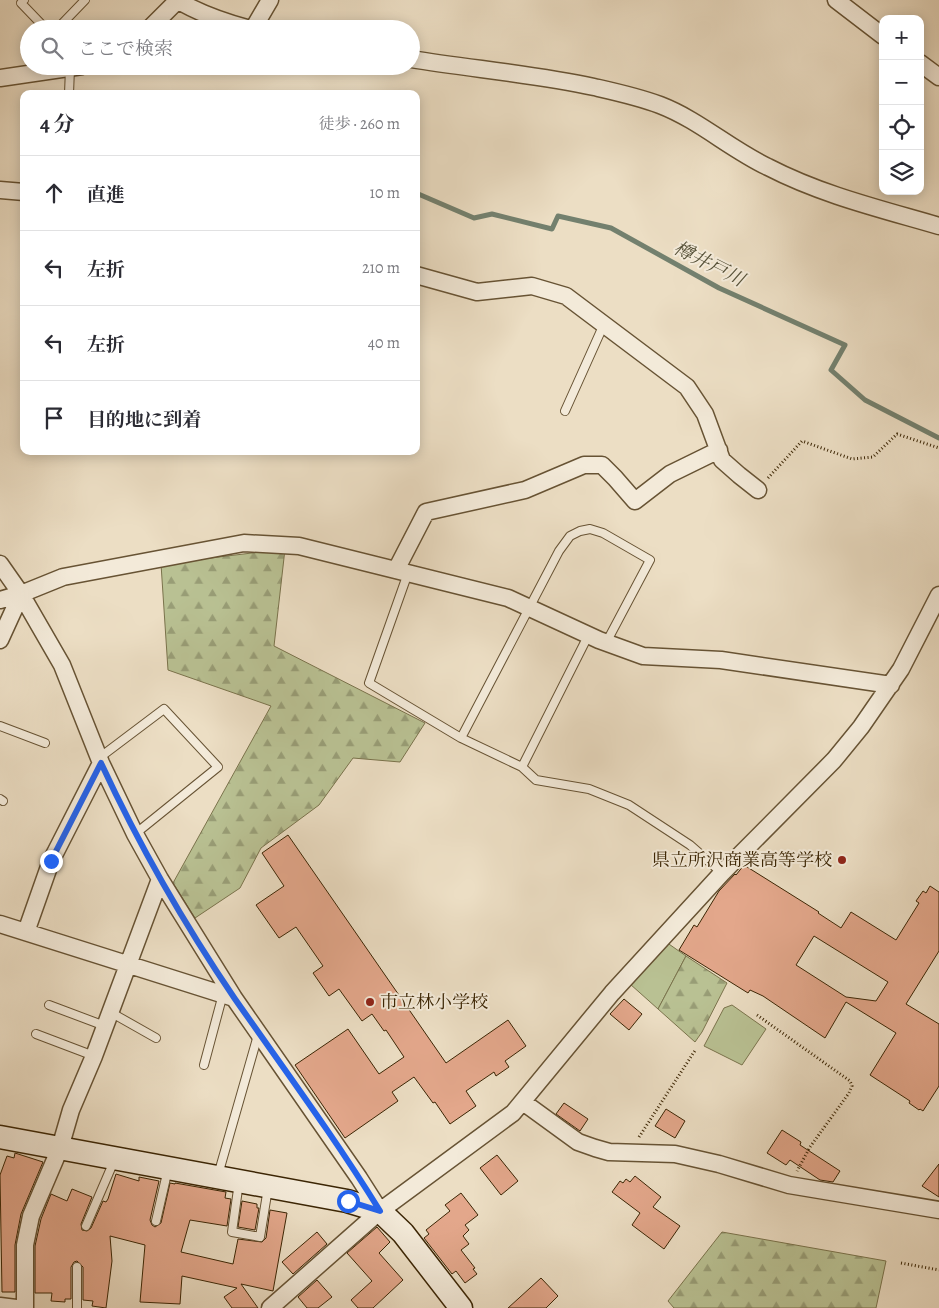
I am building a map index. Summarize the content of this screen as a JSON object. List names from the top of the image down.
{
  "water": ["樽井戸川"],
  "places": ["県立所沢商業高等学校", "市立林小学校"],
  "page": {
    "map_buttons": ["+", "−"],
    "search": "ここで検索",
    "heading": ["4 分", "徒歩 · 260 m"],
    "list": [
      ["直進", "10 m"],
      ["左折", "210 m"],
      ["左折", "40 m"],
      "目的地に到着"
    ]
  }
}
